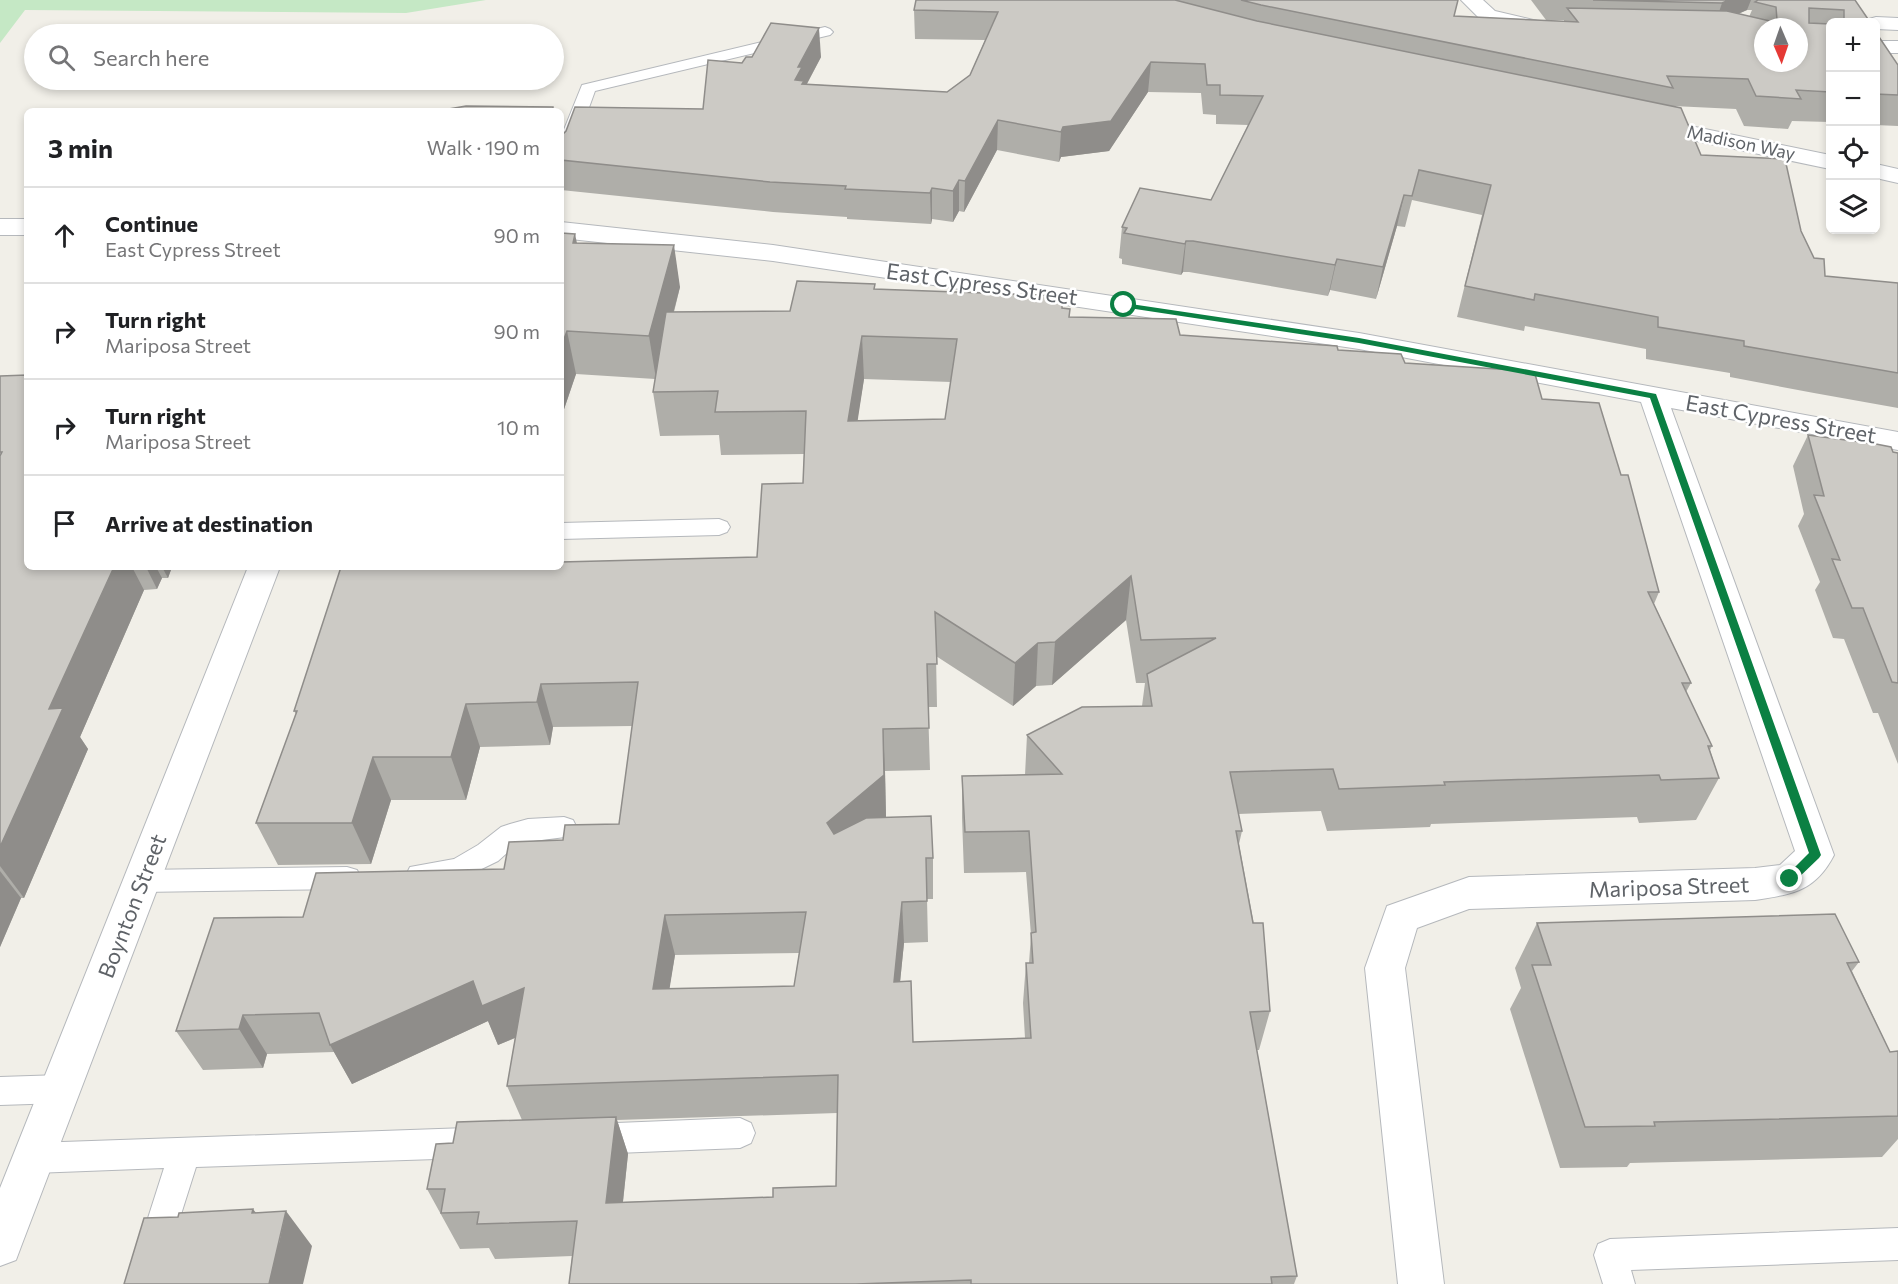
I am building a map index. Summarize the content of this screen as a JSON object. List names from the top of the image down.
{
  "streets": {
    "street": [
      "Madison Way",
      "East Cypress Street",
      "Mariposa Street",
      "Boynton Street"
    ]
  },
  "crossings": [
    ["East Cypress Street", "Mariposa Street"]
  ],
  "north": "bottom",
  "page": {
    "map_buttons": ["+", "−"],
    "search": "Search here",
    "heading": ["3 min", "Walk · 190 m"],
    "list": [
      ["Continue", "East Cypress Street", "90 m"],
      ["Turn right", "Mariposa Street", "90 m"],
      ["Turn right", "Mariposa Street", "10 m"],
      "Arrive at destination"
    ]
  }
}
